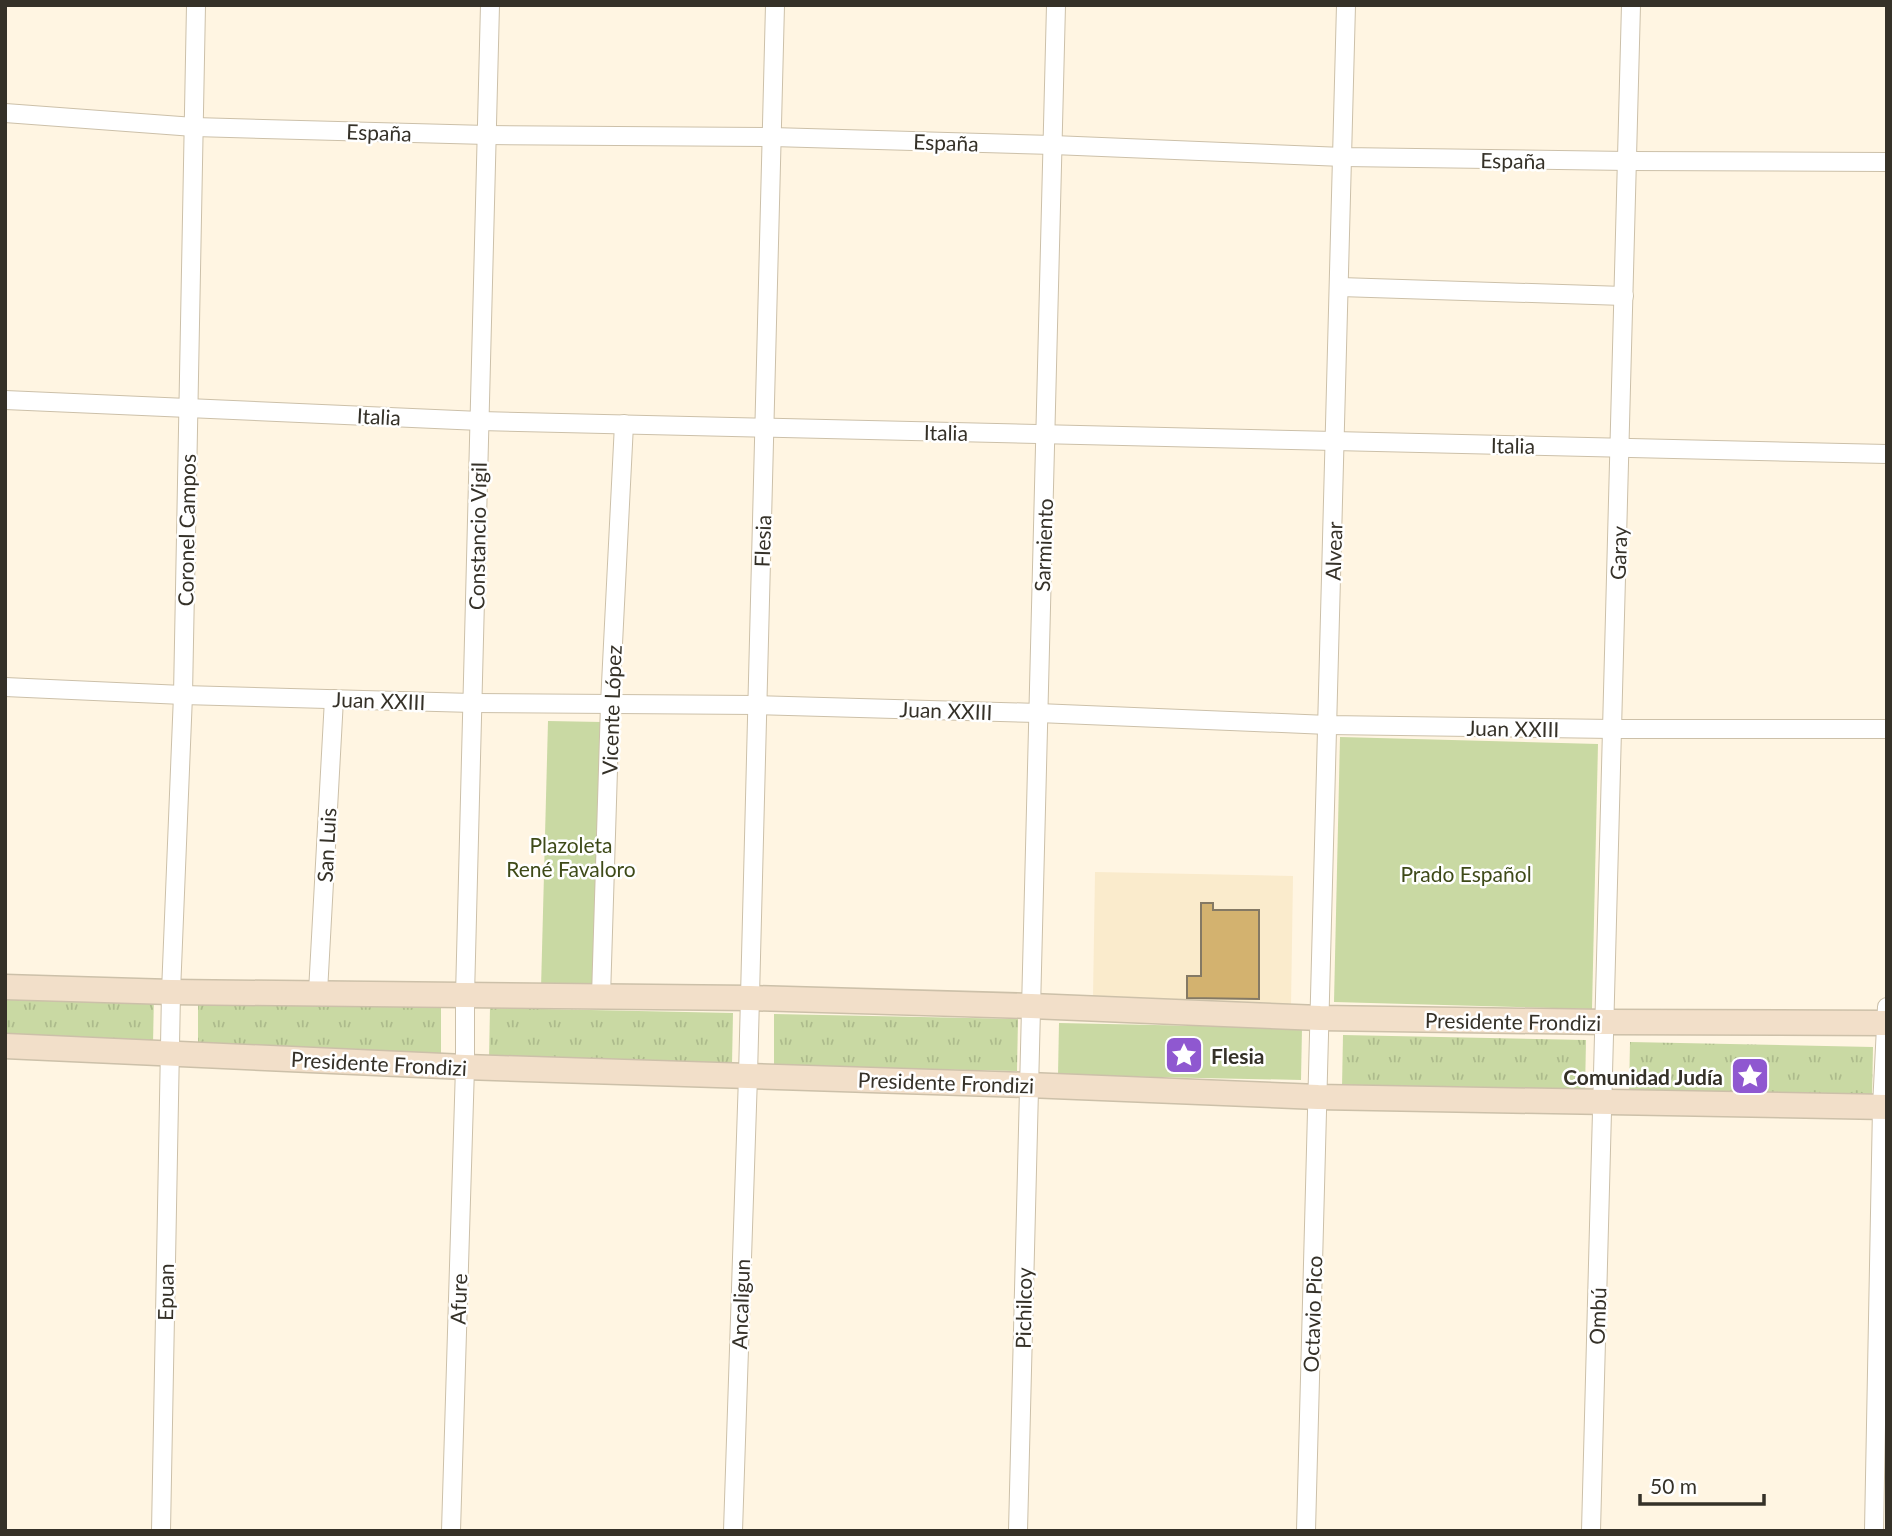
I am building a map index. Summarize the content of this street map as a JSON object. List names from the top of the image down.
{
  "streets": {
    "main road": ["Presidente Frondizi"],
    "street": [
      "España",
      "Italia",
      "Coronel Campos",
      "Constancio Vigil",
      "Flesia",
      "Sarmiento",
      "Alvear",
      "Garay",
      "Juan XXIII",
      "Vicente López",
      "San Luis",
      "Epuan",
      "Afure",
      "Ancaligun",
      "Pichilcoy",
      "Octavio Pico",
      "Ombú"
    ]
  },
  "crossings": [
    ["España", "Coronel Campos"],
    ["España", "Constancio Vigil"],
    ["España", "Flesia"],
    ["España", "Sarmiento"],
    ["España", "Alvear"],
    ["España", "Garay"],
    ["Italia", "Coronel Campos"],
    ["Italia", "Constancio Vigil"],
    ["Italia", "Flesia"],
    ["Italia", "Sarmiento"],
    ["Italia", "Alvear"],
    ["Italia", "Garay"],
    ["Italia", "Vicente López"],
    ["Coronel Campos", "Juan XXIII"],
    ["Coronel Campos", "Presidente Frondizi"],
    ["Coronel Campos", "Epuan"],
    ["Constancio Vigil", "Juan XXIII"],
    ["Constancio Vigil", "Presidente Frondizi"],
    ["Constancio Vigil", "Afure"],
    ["Flesia", "Juan XXIII"],
    ["Flesia", "Presidente Frondizi"],
    ["Flesia", "Ancaligun"],
    ["Sarmiento", "Juan XXIII"],
    ["Sarmiento", "Presidente Frondizi"],
    ["Sarmiento", "Pichilcoy"],
    ["Alvear", "Juan XXIII"],
    ["Alvear", "Presidente Frondizi"],
    ["Alvear", "Octavio Pico"],
    ["Garay", "Juan XXIII"],
    ["Garay", "Presidente Frondizi"],
    ["Garay", "Ombú"],
    ["Juan XXIII", "Vicente López"],
    ["Juan XXIII", "San Luis"],
    ["Vicente López", "Presidente Frondizi"],
    ["San Luis", "Presidente Frondizi"],
    ["Presidente Frondizi", "Epuan"],
    ["Presidente Frondizi", "Afure"],
    ["Presidente Frondizi", "Ancaligun"],
    ["Presidente Frondizi", "Pichilcoy"],
    ["Presidente Frondizi", "Octavio Pico"],
    ["Presidente Frondizi", "Ombú"]
  ],
  "parks": ["Plazoleta René Favaloro", "Prado Español"],
  "places": {
    "place": ["Flesia", "Comunidad Judía"]
  },
  "scale_bar": "50 m"
}
